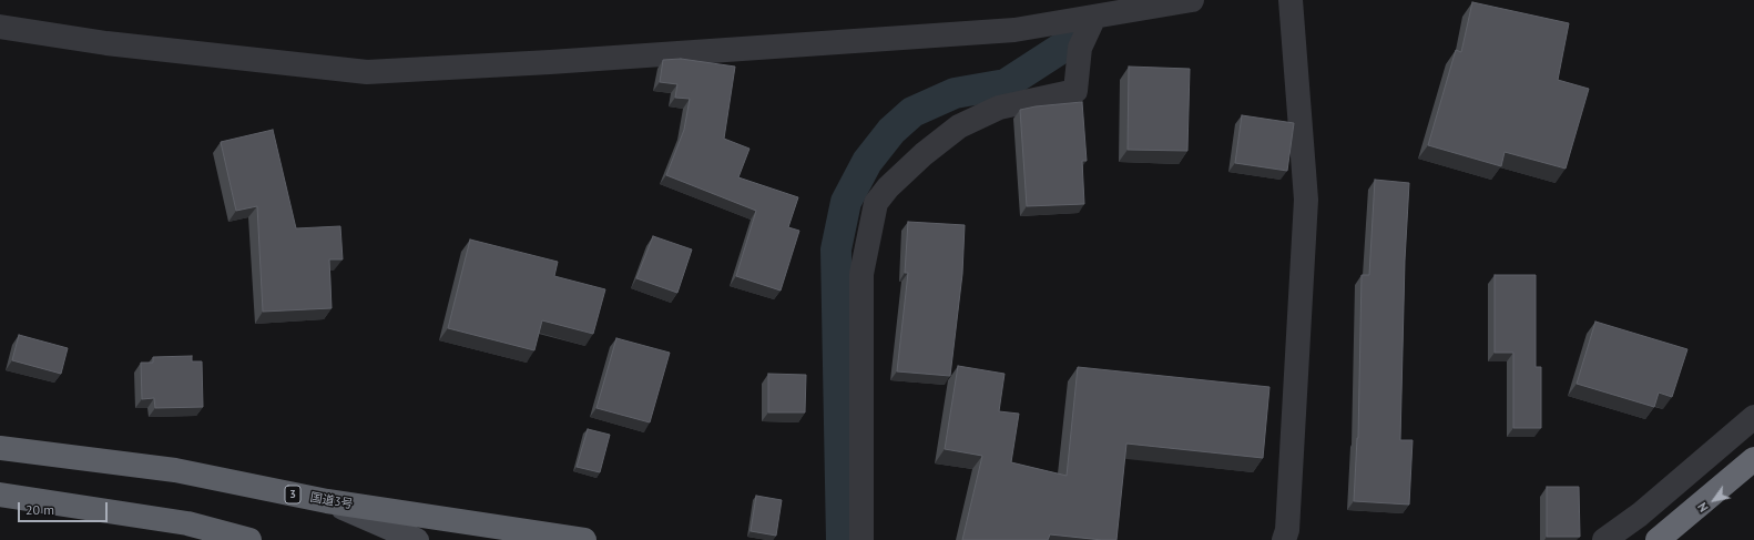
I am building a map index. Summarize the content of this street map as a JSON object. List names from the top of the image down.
{
  "streets": {
    "highway": ["3", "国道3号"]
  },
  "scale_bar": "20 m",
  "north": "bottom left"
}
